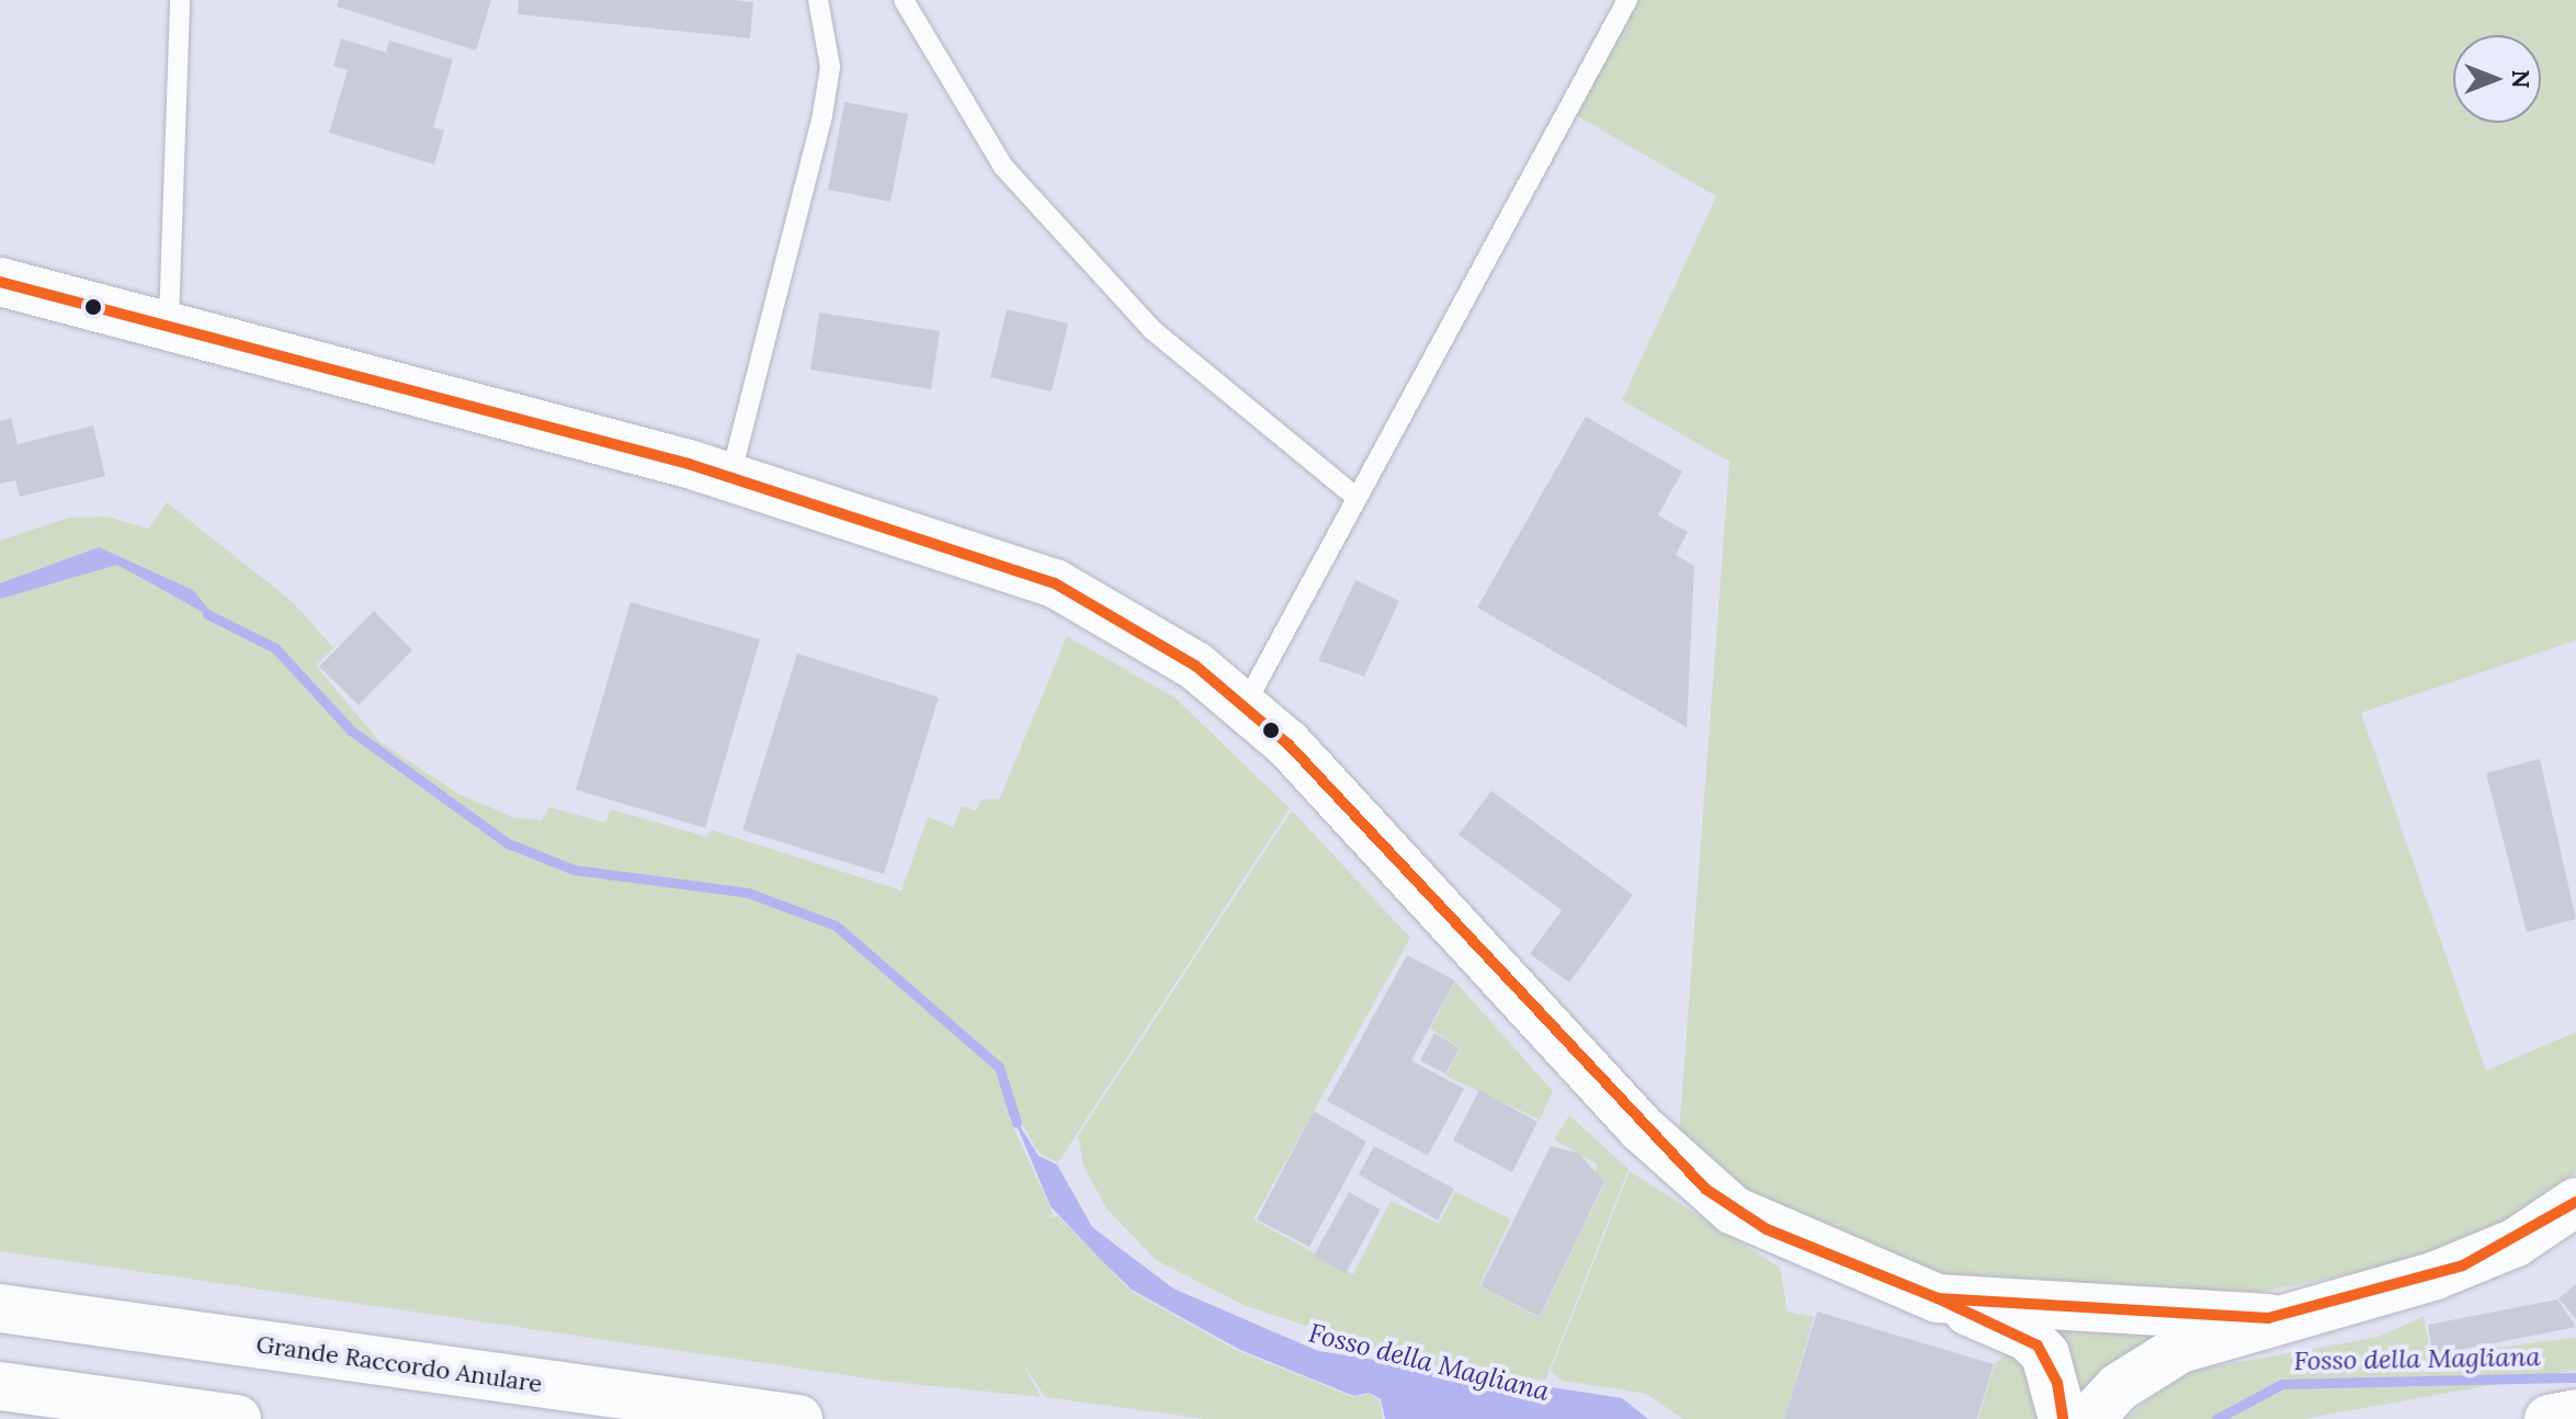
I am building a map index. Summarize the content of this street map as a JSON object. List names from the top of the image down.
{
  "streets": {
    "main road": ["Grande Raccordo Anulare"]
  },
  "water": ["Fosso della Magliana"],
  "north": "right"
}
